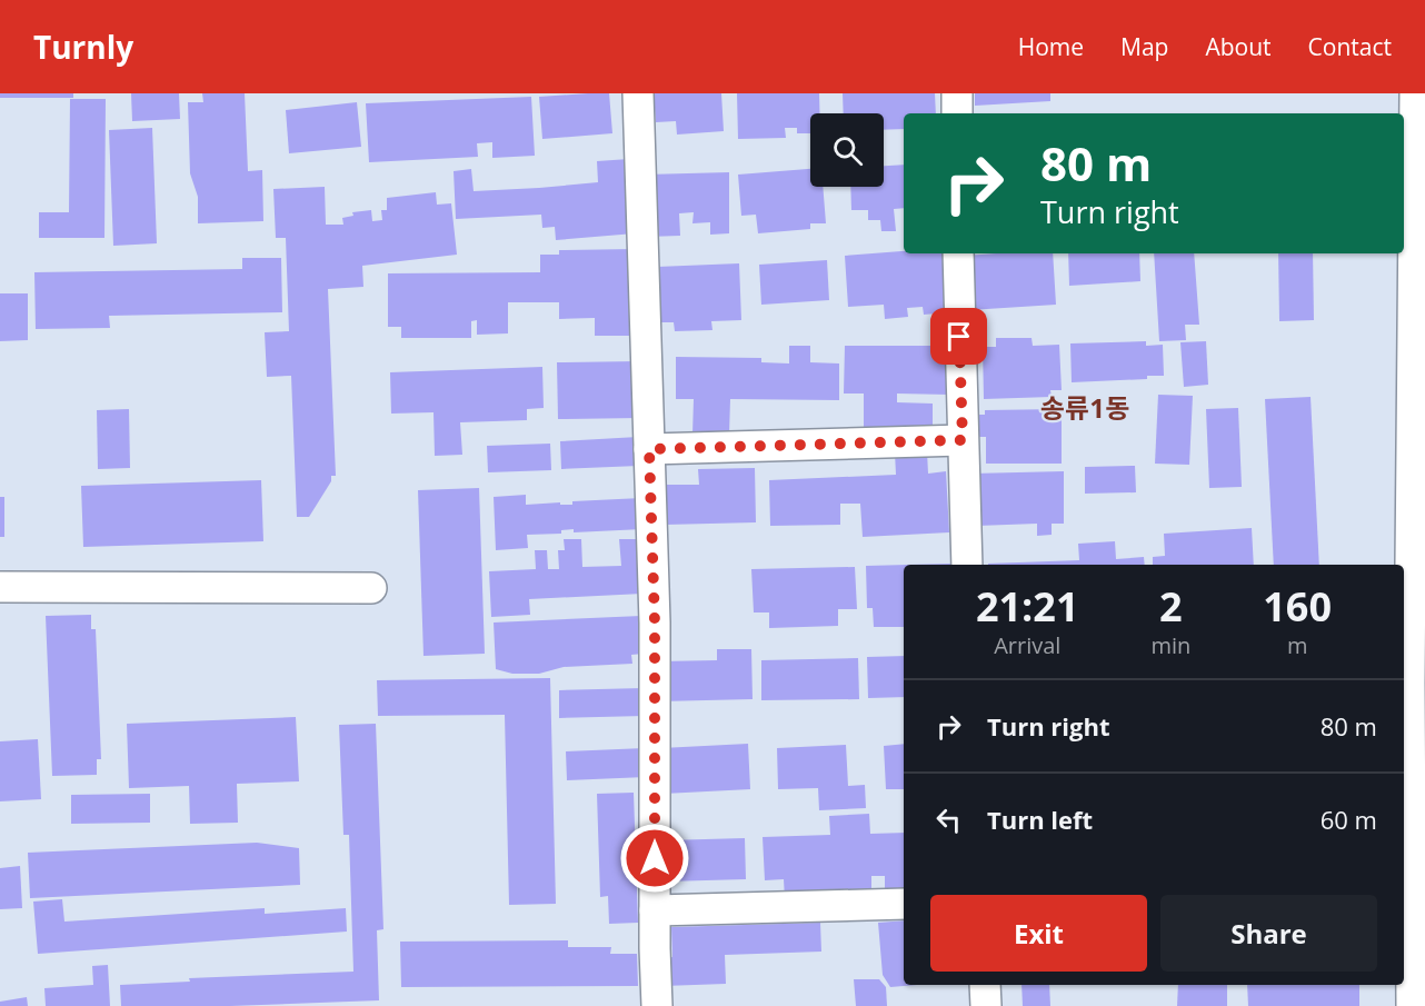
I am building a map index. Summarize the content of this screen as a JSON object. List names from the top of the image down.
{
  "districts": ["송류1동"],
  "page": {
    "header": "Turnly",
    "nav": [
      "Home",
      "Map",
      "About",
      "Contact"
    ],
    "turn": ["80 m", "Turn right"],
    "eta": [
      "21:21",
      "Arrival",
      "2",
      "min",
      "160",
      "m"
    ],
    "list": [
      {
        "name": "Turn right",
        "value": "80 m"
      },
      {
        "name": "Turn left",
        "value": "60 m"
      }
    ],
    "buttons": ["Exit", "Share"]
  }
}
